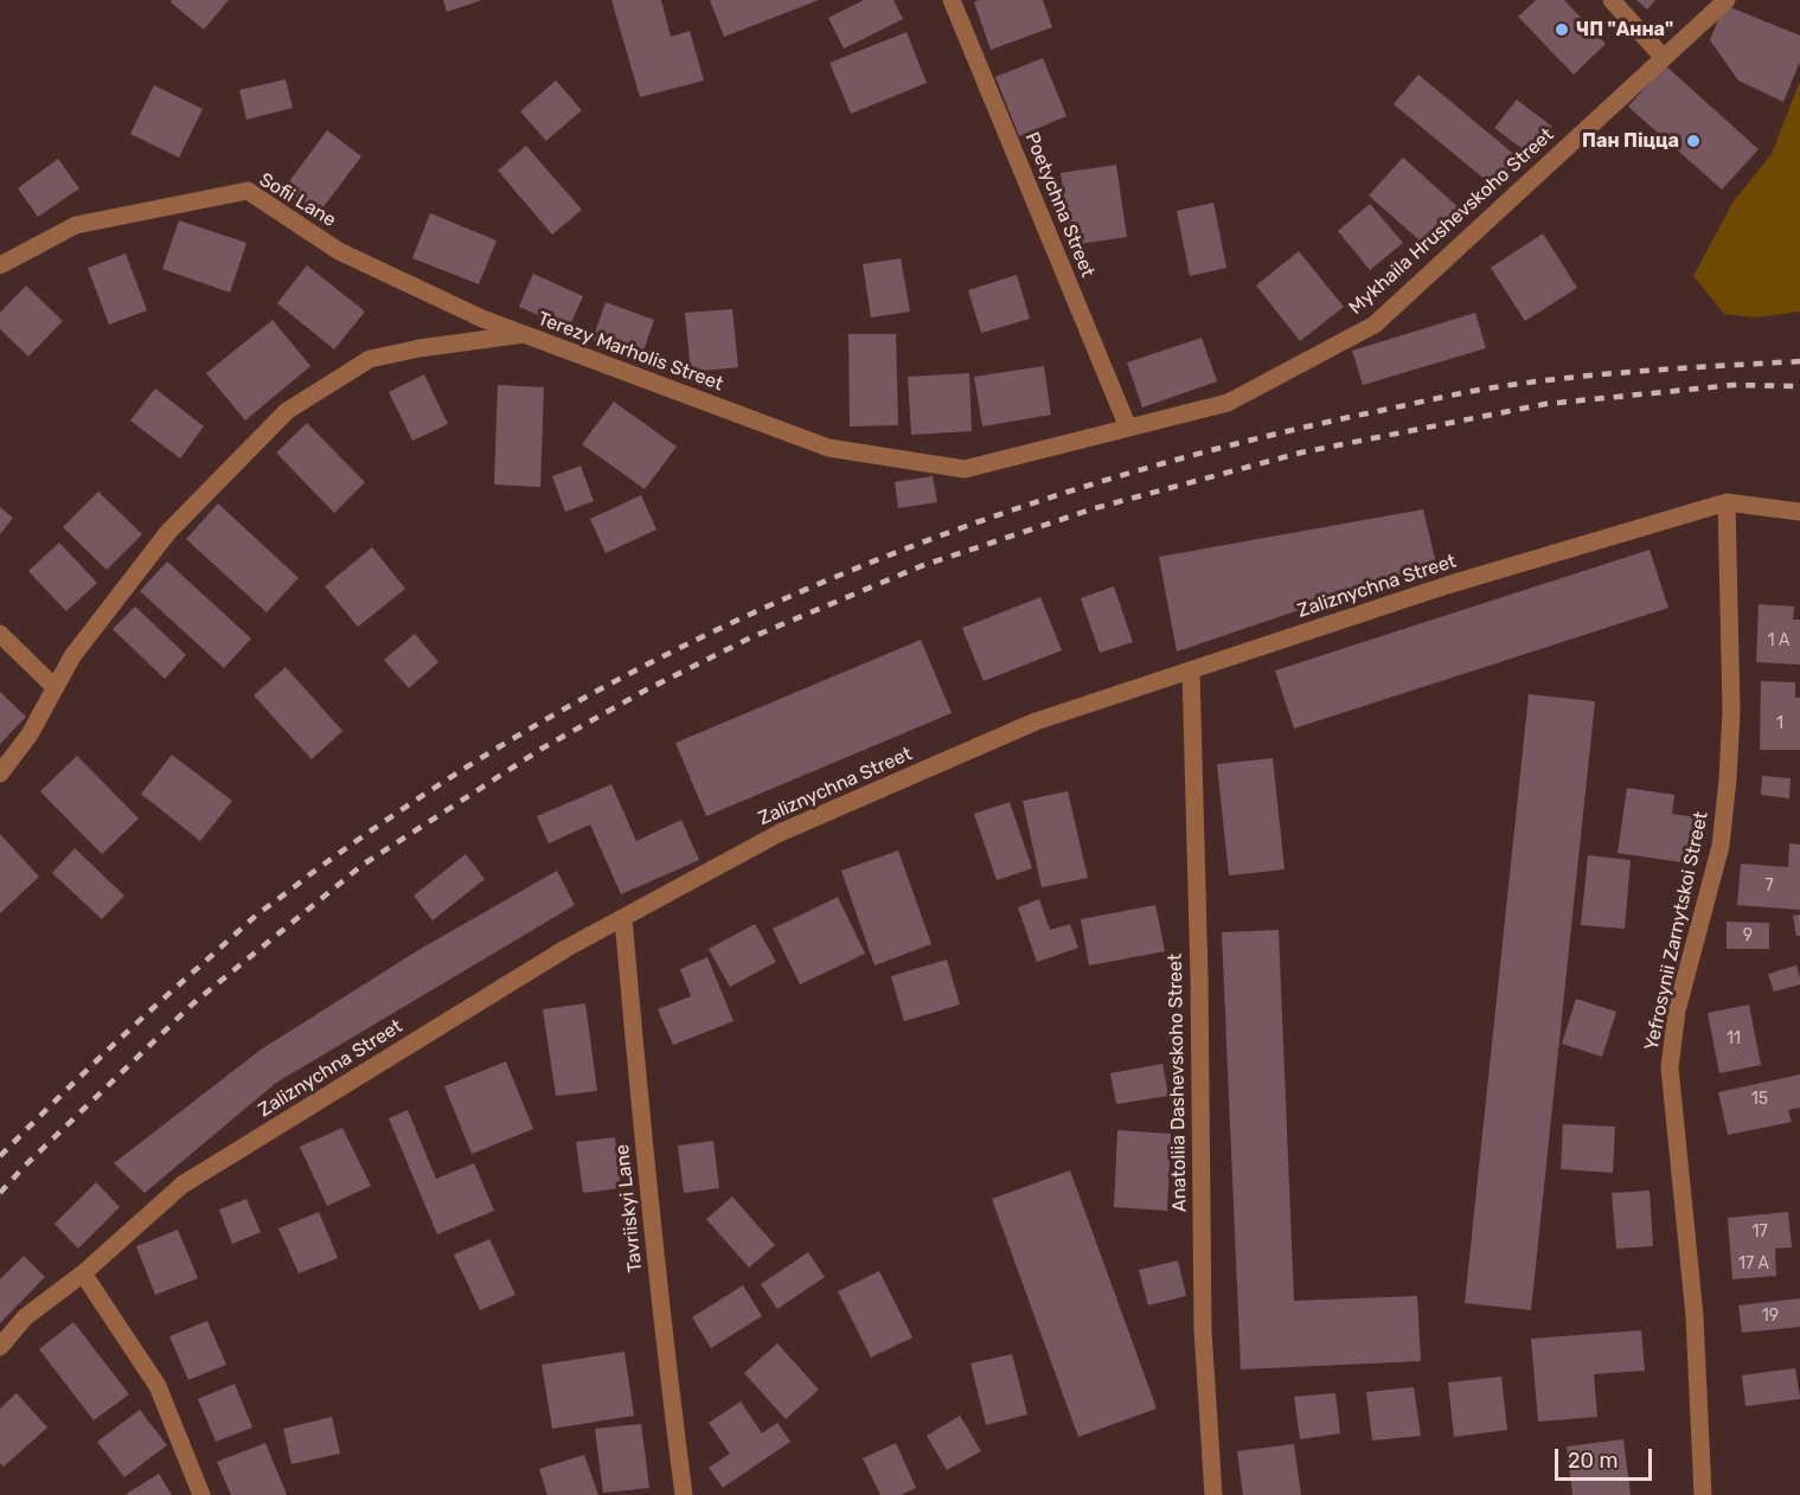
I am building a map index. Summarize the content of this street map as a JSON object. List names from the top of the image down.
{
  "streets": {
    "street": [
      "Sofii Lane",
      "Poetychna Street",
      "Mykhaila Hrushevskoho Street",
      "Terezy Marholis Street",
      "Zaliznychna Street",
      "Yefrosynii Zarnytskoi Street",
      "Anatoliia Dashevskoho Street",
      "Tavriiskyi Lane"
    ]
  },
  "crossings": [
    ["Sofii Lane", "Terezy Marholis Street"],
    ["Poetychna Street", "Mykhaila Hrushevskoho Street"],
    ["Poetychna Street", "Terezy Marholis Street"],
    ["Mykhaila Hrushevskoho Street", "Terezy Marholis Street"],
    ["Zaliznychna Street", "Yefrosynii Zarnytskoi Street"],
    ["Zaliznychna Street", "Anatoliia Dashevskoho Street"],
    ["Zaliznychna Street", "Tavriiskyi Lane"]
  ],
  "places": ["ЧП \"Анна\"", "Пан Піцца"],
  "house_numbers": [
    "1 А",
    "1",
    "7",
    "9",
    "11",
    "15",
    "17",
    "17 А",
    "19"
  ],
  "scale_bar": "20 m"
}
